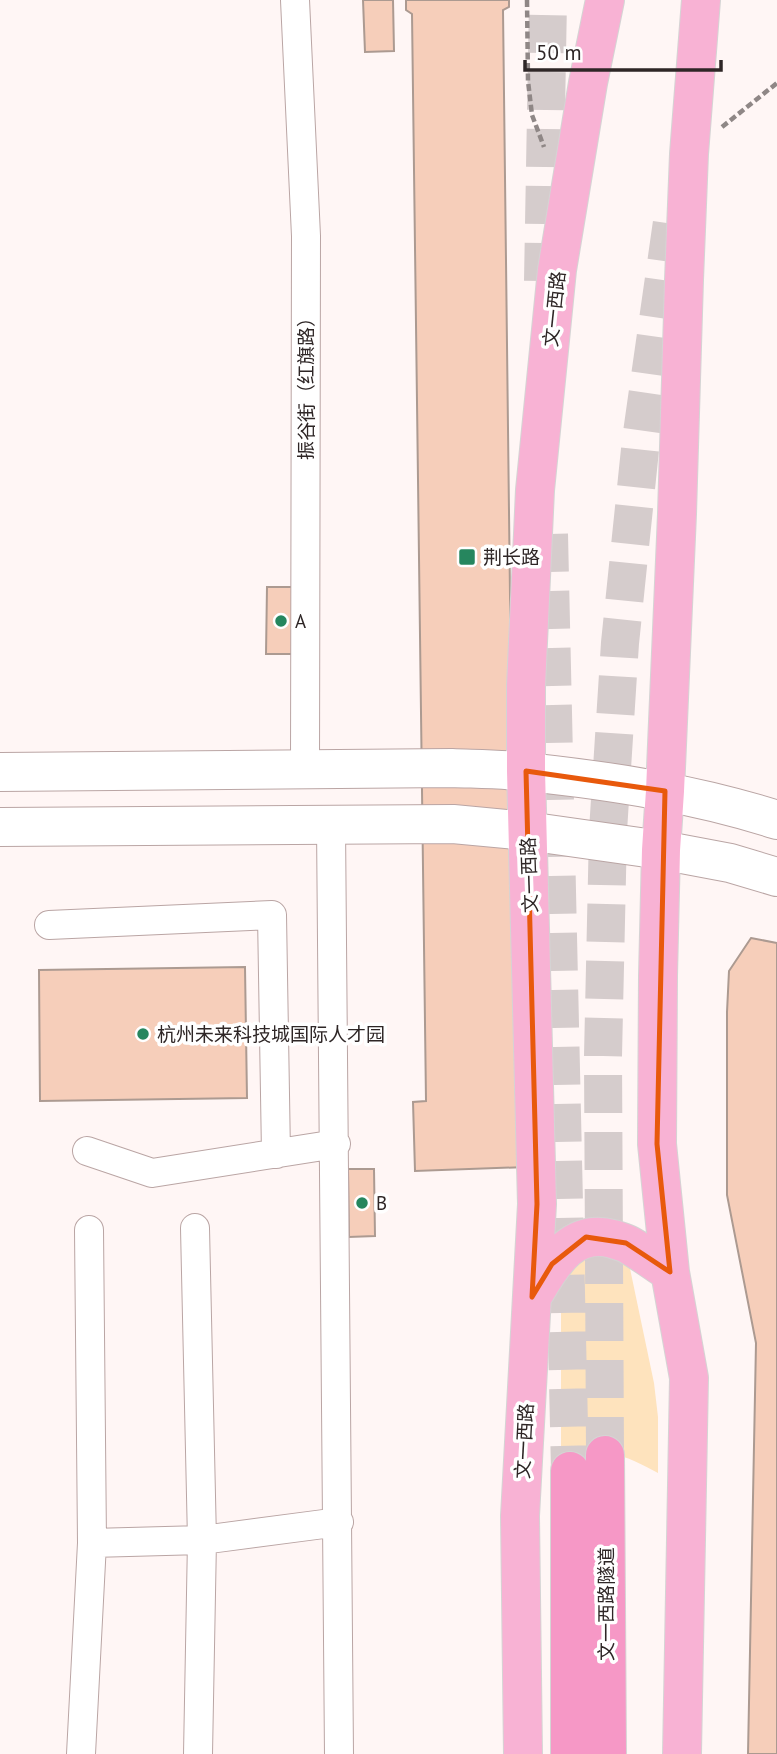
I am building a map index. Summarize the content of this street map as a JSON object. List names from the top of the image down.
{
  "streets": {
    "highway": ["文一西路隧道"],
    "main road": ["文一西路"],
    "street": ["振谷街（红旗路）"]
  },
  "places": {
    "transit": ["荆长路"],
    "other": ["A", "杭州未来科技城国际人才园", "B"]
  },
  "scale_bar": "50 m"
}
